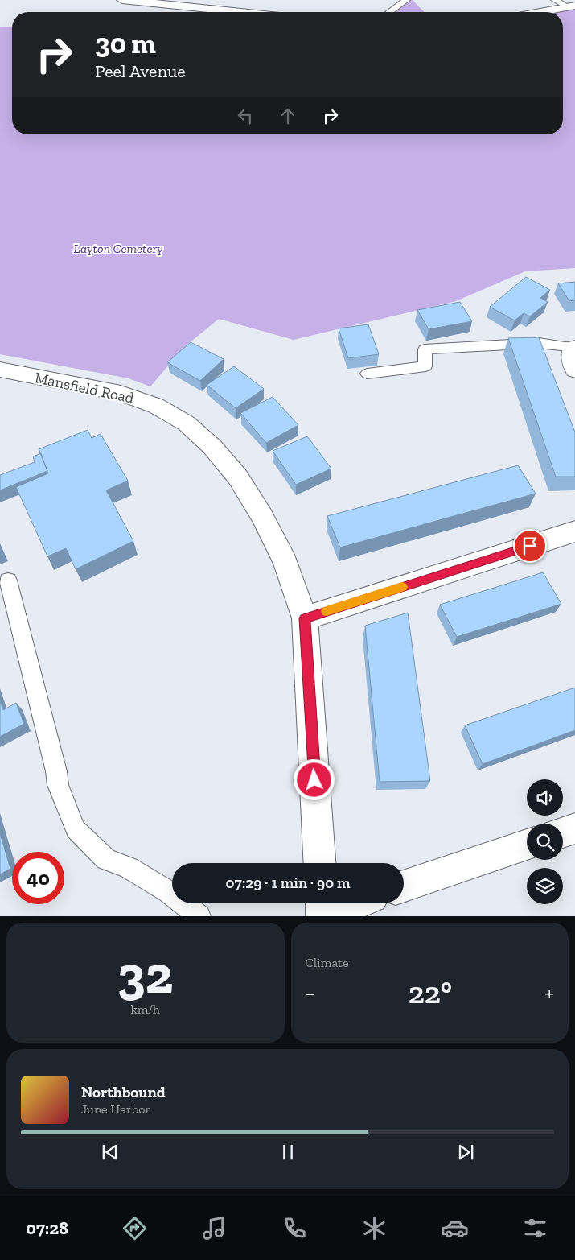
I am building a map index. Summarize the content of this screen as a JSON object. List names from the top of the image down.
{
  "streets": {
    "street": ["Mansfield Road"]
  },
  "parks": ["Layton Cemetery"],
  "page": {
    "turn": ["30 m", "Peel Avenue"],
    "limit": "40",
    "trip": "07:29 · 1 min · 90 m",
    "tile": [
      ["32", "km/h"],
      "Climate"
    ],
    "heat": ["−", "22°", "+"],
    "song": ["Northbound", "June Harbor"],
    "tabs": "07:28"
  }
}
